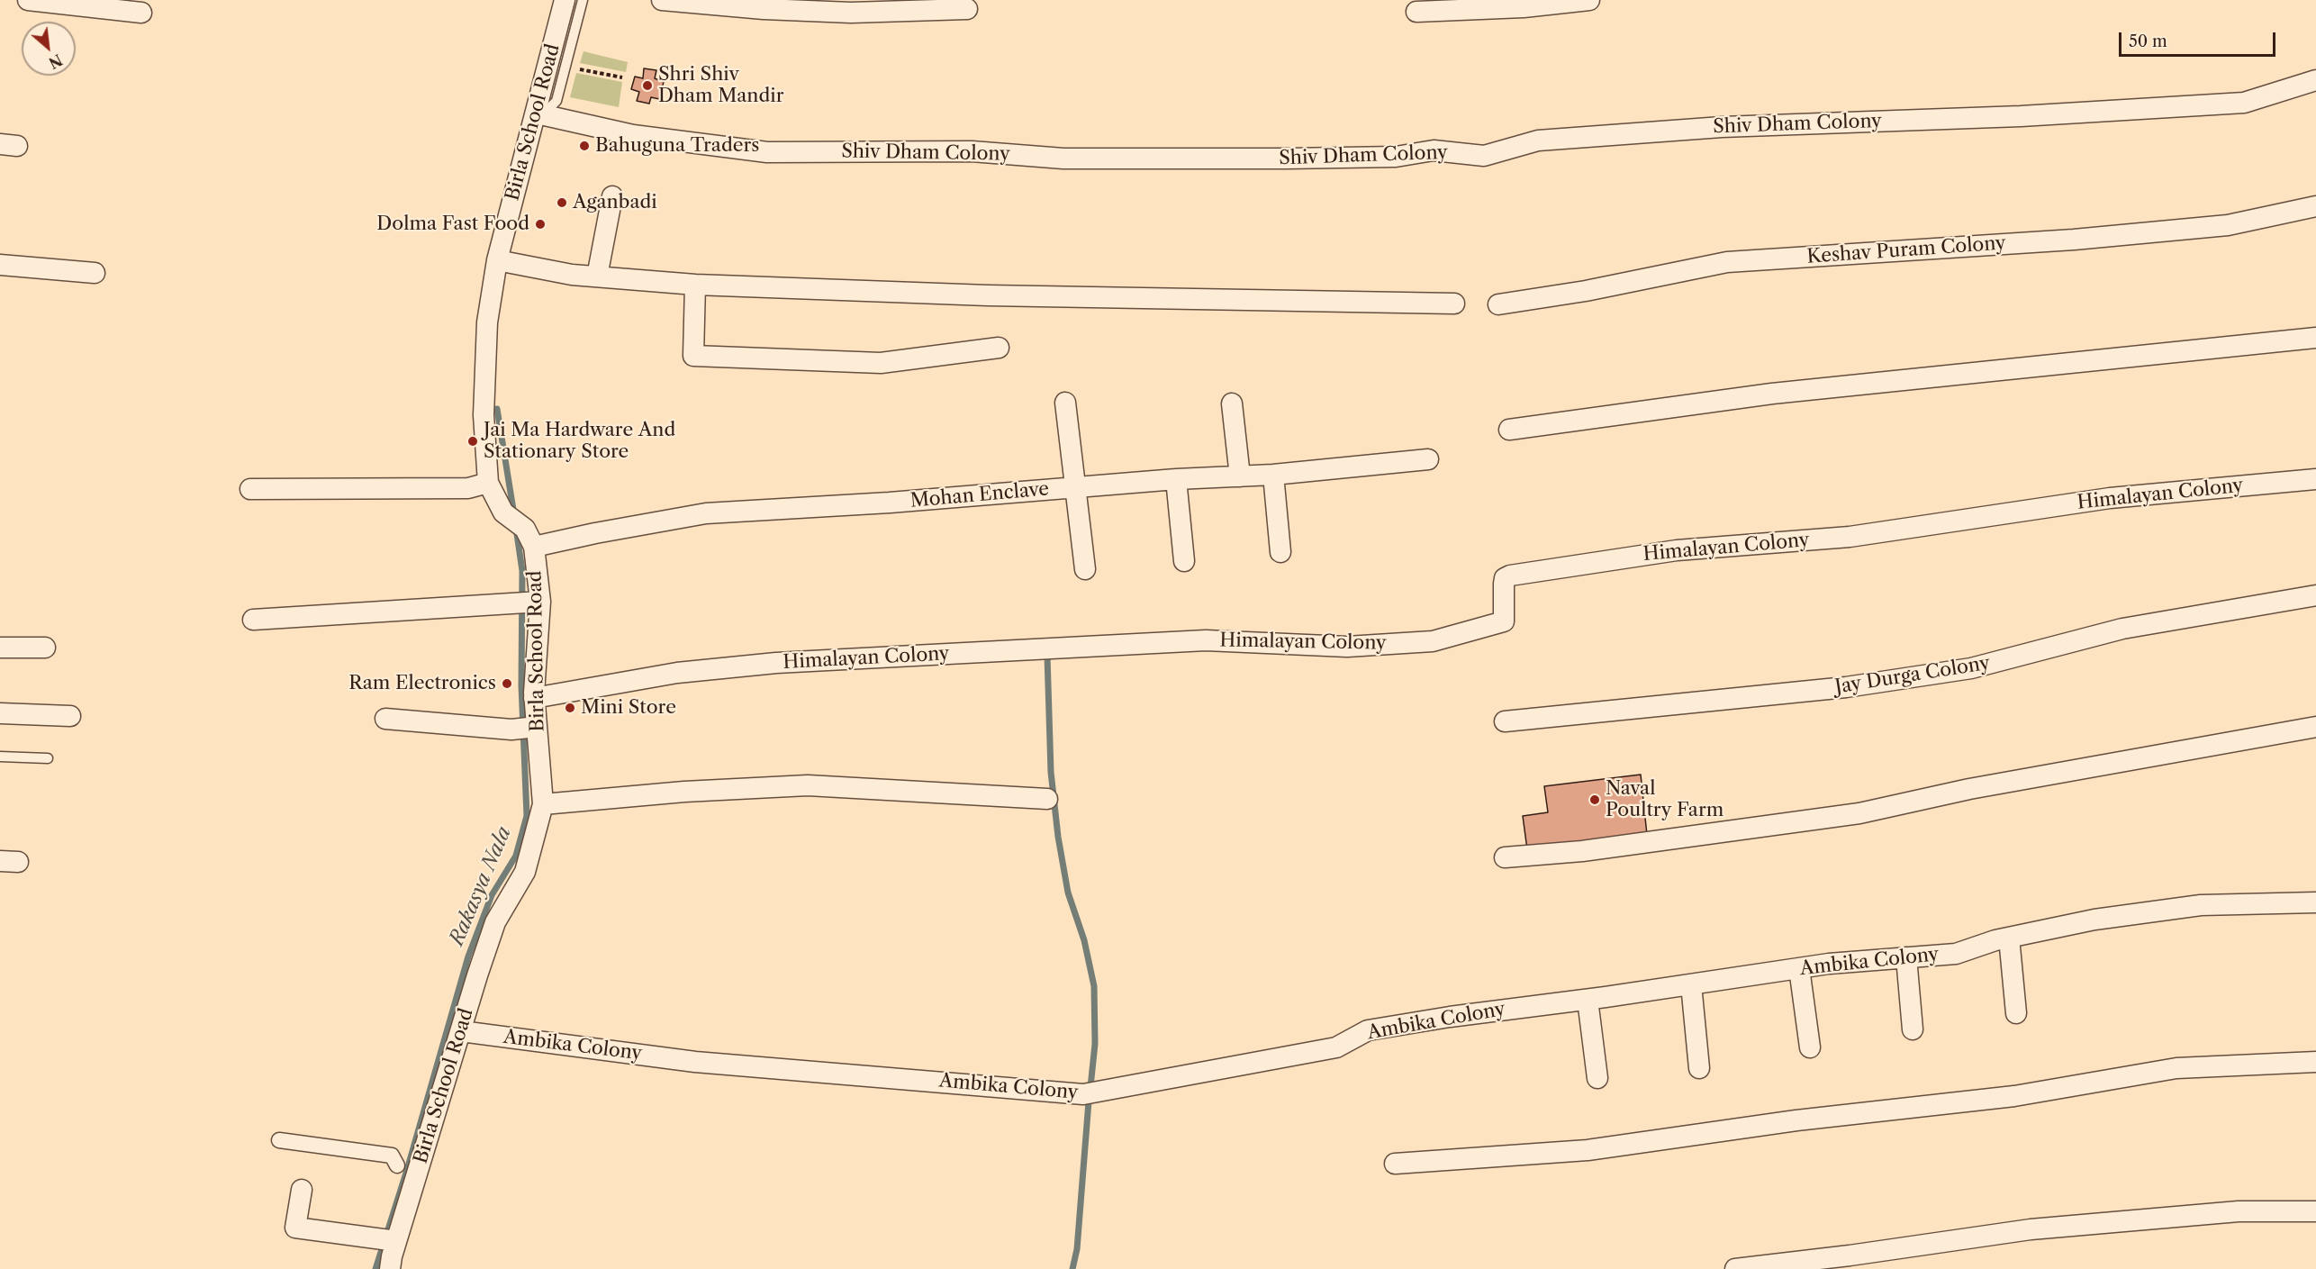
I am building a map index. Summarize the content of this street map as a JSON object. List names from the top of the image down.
{
  "streets": {
    "street": [
      "Birla School Road",
      "Shiv Dham Colony",
      "Keshav Puram Colony",
      "Himalayan Colony",
      "Mohan Enclave",
      "Jay Durga Colony",
      "Ambika Colony"
    ]
  },
  "crossings": [
    ["Birla School Road", "Shiv Dham Colony"],
    ["Birla School Road", "Himalayan Colony"],
    ["Birla School Road", "Mohan Enclave"],
    ["Birla School Road", "Ambika Colony"]
  ],
  "water": ["Rakasya Nala"],
  "places": [
    "Shri Shiv Dham Mandir",
    "Bahuguna Traders",
    "Aganbadi",
    "Dolma Fast Food",
    "Jai Ma Hardware And Stationary Store",
    "Ram Electronics",
    "Mini Store",
    "Naval Poultry Farm"
  ],
  "scale_bar": "50 m",
  "north": "bottom right"
}
